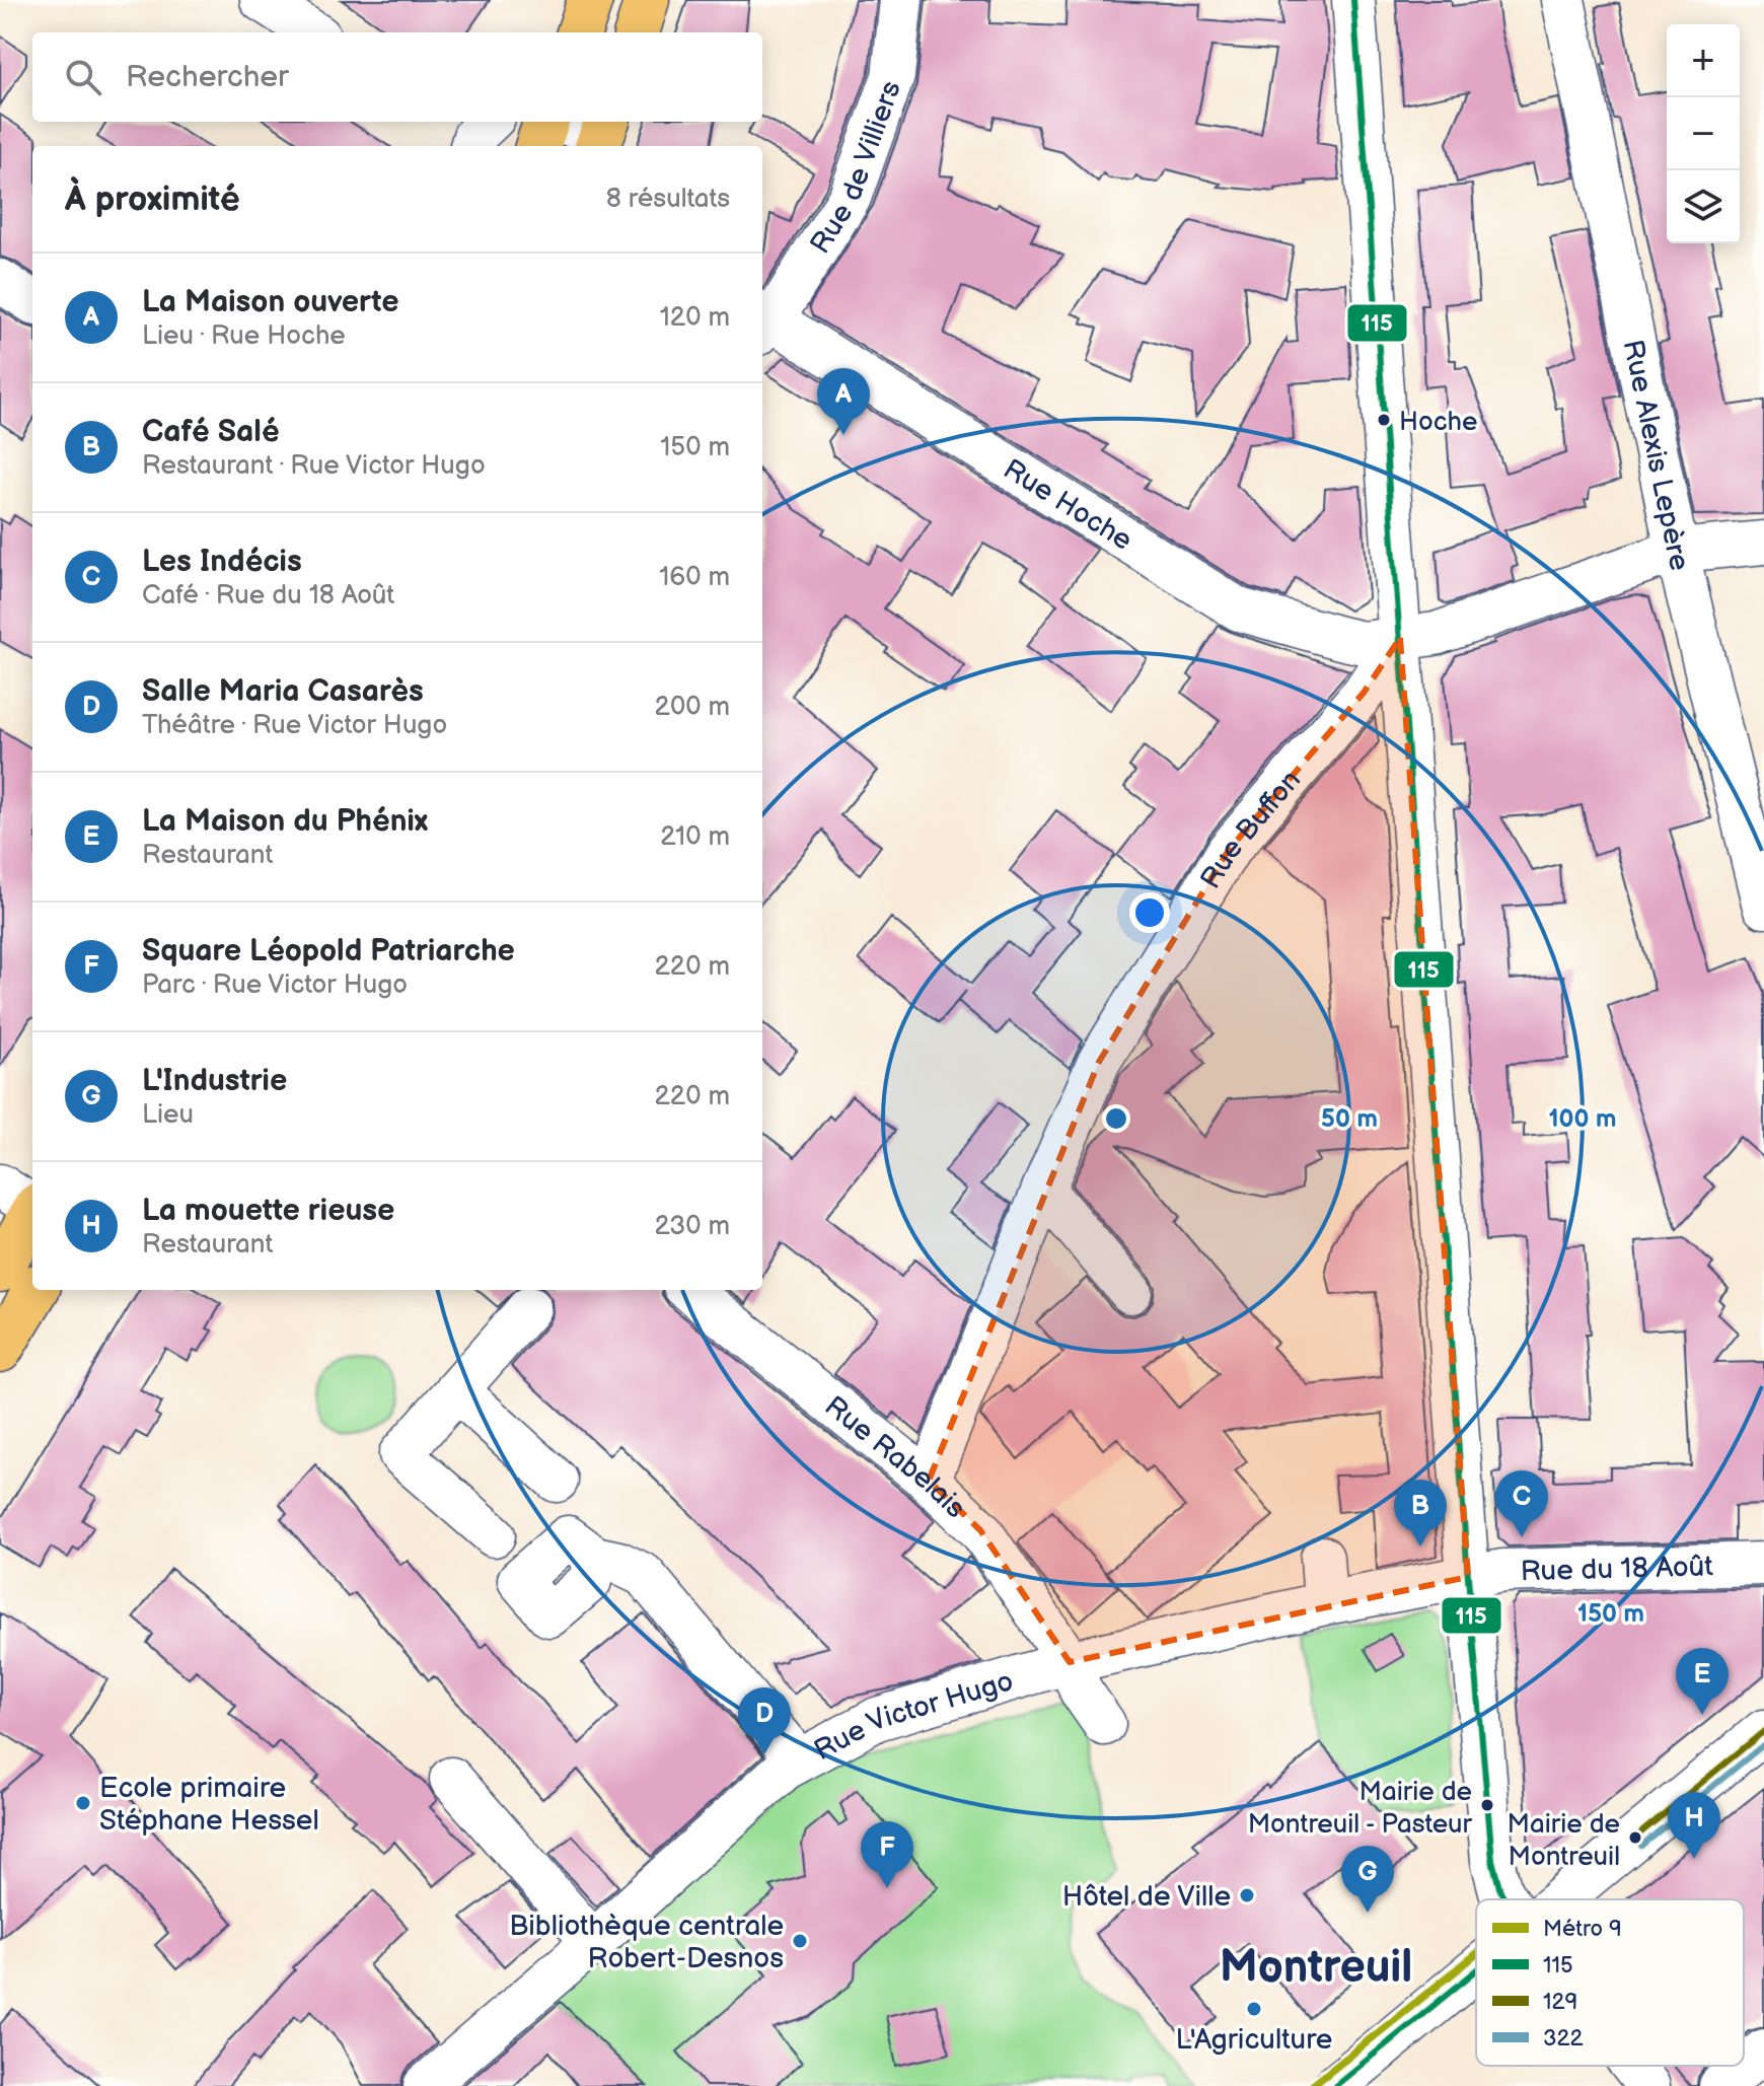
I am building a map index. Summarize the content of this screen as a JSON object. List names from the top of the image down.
{
  "streets": {
    "street": [
      "Rue de Villiers",
      "Rue Alexis Lepère",
      "Rue Hoche",
      "Rue Buffon",
      "Rue Rabelais",
      "Rue du 18 Août",
      "Rue Victor Hugo"
    ]
  },
  "crossings": [
    ["Rue de Villiers", "Rue Hoche"],
    ["Rue Hoche", "Rue Buffon"],
    ["Rue Buffon", "Rue Rabelais"],
    ["Rue Rabelais", "Rue Victor Hugo"],
    ["Rue du 18 Août", "Rue Victor Hugo"]
  ],
  "districts": ["Montreuil"],
  "places": [
    "Hoche",
    "Ecole primaire Stéphane Hessel",
    "Mairie de Montreuil - Pasteur",
    "Mairie de Montreuil",
    "Hôtel de Ville",
    "Bibliothèque centrale Robert-Desnos",
    "L'Agriculture"
  ],
  "lines": [
    "transit line 115",
    "transit line 129",
    "transit line 322",
    "metro line 9"
  ],
  "legend": [
    "Métro 9",
    "115",
    "129",
    "322"
  ],
  "page": {
    "map_buttons": ["+", "−"],
    "search": "Rechercher",
    "heading": ["À proximité", "8 résultats"],
    "list": [
      {
        "mark": "A",
        "name": "La Maison ouverte",
        "note": "Lieu · Rue Hoche",
        "value": "120 m"
      },
      {
        "mark": "B",
        "name": "Café Salé",
        "note": "Restaurant · Rue Victor Hugo",
        "value": "150 m"
      },
      {
        "mark": "C",
        "name": "Les Indécis",
        "note": "Café · Rue du 18 Août",
        "value": "160 m"
      },
      {
        "mark": "D",
        "name": "Salle Maria Casarès",
        "note": "Théâtre · Rue Victor Hugo",
        "value": "200 m"
      },
      {
        "mark": "E",
        "name": "La Maison du Phénix",
        "note": "Restaurant",
        "value": "210 m"
      },
      {
        "mark": "F",
        "name": "Square Léopold Patriarche",
        "note": "Parc · Rue Victor Hugo",
        "value": "220 m"
      },
      {
        "mark": "G",
        "name": "L'Industrie",
        "note": "Lieu",
        "value": "220 m"
      },
      {
        "mark": "H",
        "name": "La mouette rieuse",
        "note": "Restaurant",
        "value": "230 m"
      }
    ],
    "pins": [
      "A",
      "C",
      "B",
      "E",
      "D",
      "H",
      "F",
      "G"
    ]
  },
  "rings": ["50 m", "100 m", "150 m"]
}
